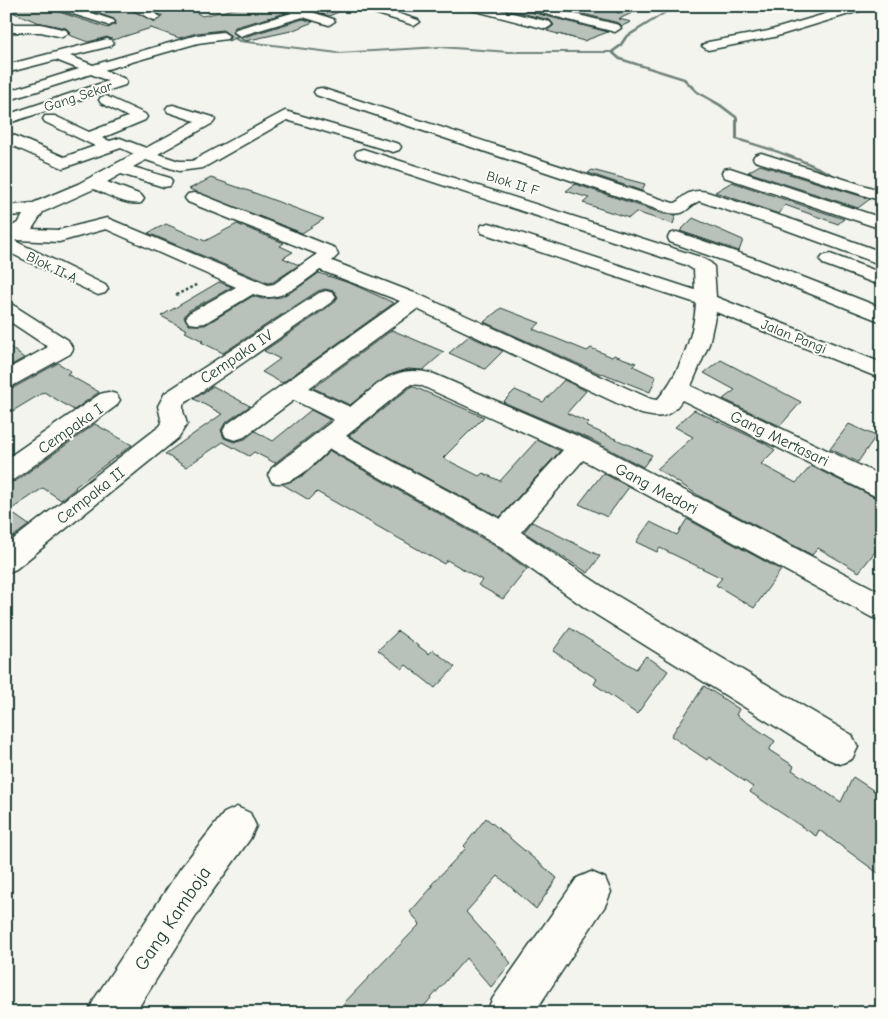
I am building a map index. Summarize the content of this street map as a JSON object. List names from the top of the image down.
{
  "streets": {
    "street": [
      "Gang Sekar",
      "Blok II A",
      "Jalan Pangi",
      "Cempaka IV",
      "Cempaka I",
      "Gang Mertasari",
      "Gang Medori",
      "Cempaka II",
      "Gang Kamboja"
    ]
  },
  "crossings": [
    ["Cempaka IV", "Cempaka II"]
  ]
}
